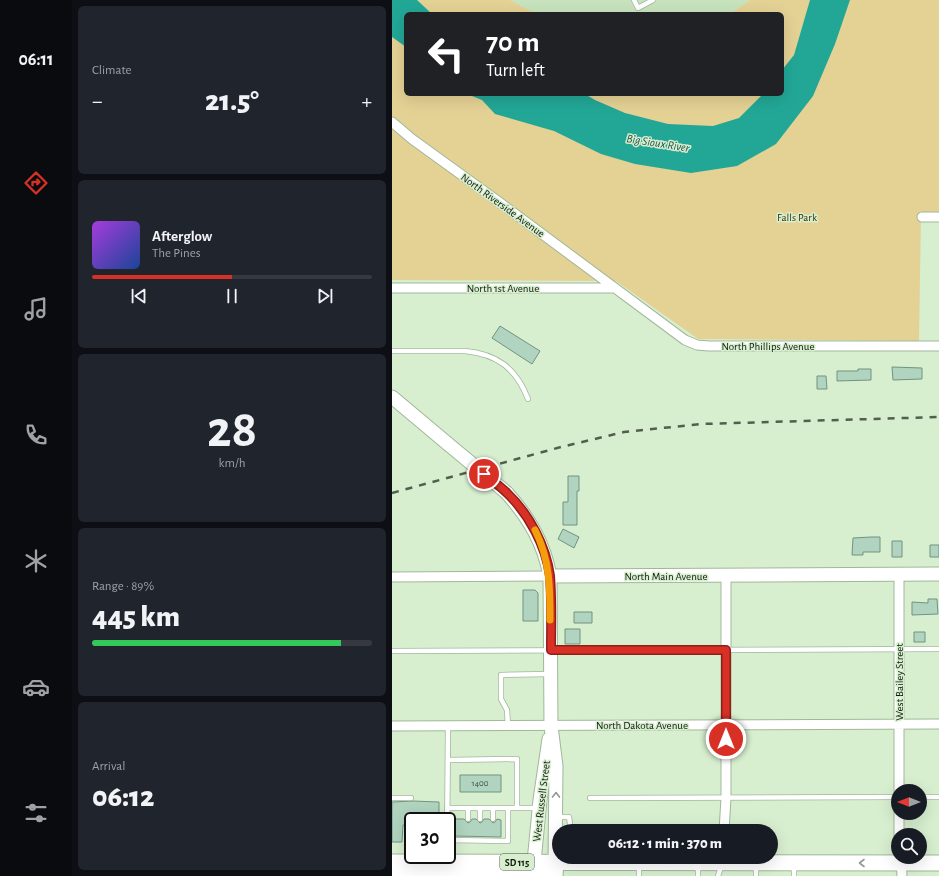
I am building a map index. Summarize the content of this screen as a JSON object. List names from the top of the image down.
{
  "streets": {
    "main road": ["North Main Avenue", "West Russell Street", "SD 115"],
    "street": [
      "North Riverside Avenue",
      "North 1st Avenue",
      "North Phillips Avenue",
      "West Bailey Street",
      "North Dakota Avenue"
    ]
  },
  "crossings": [
    ["North Riverside Avenue", "North 1st Avenue"],
    ["North Riverside Avenue", "North Phillips Avenue"],
    ["North 1st Avenue", "North Phillips Avenue"],
    ["North Main Avenue", "West Bailey Street"],
    ["North Main Avenue", "West Russell Street"],
    ["West Bailey Street", "North Dakota Avenue"],
    ["North Dakota Avenue", "West Russell Street"],
    ["West Russell Street", "SD 115"]
  ],
  "water": ["Big Sioux River"],
  "parks": ["Falls Park"],
  "house_numbers": ["1400"],
  "north": "left",
  "page": {
    "tabs": "06:11",
    "tile": [
      "Climate",
      ["28", "km/h"],
      ["Range · 89%", "445 km"],
      ["Arrival", "06:12"]
    ],
    "turn": ["70 m", "Turn left"],
    "heat": ["−", "21.5°", "+"],
    "song": ["Afterglow", "The Pines"],
    "limit": "30",
    "trip": "06:12 · 1 min · 370 m"
  }
}
